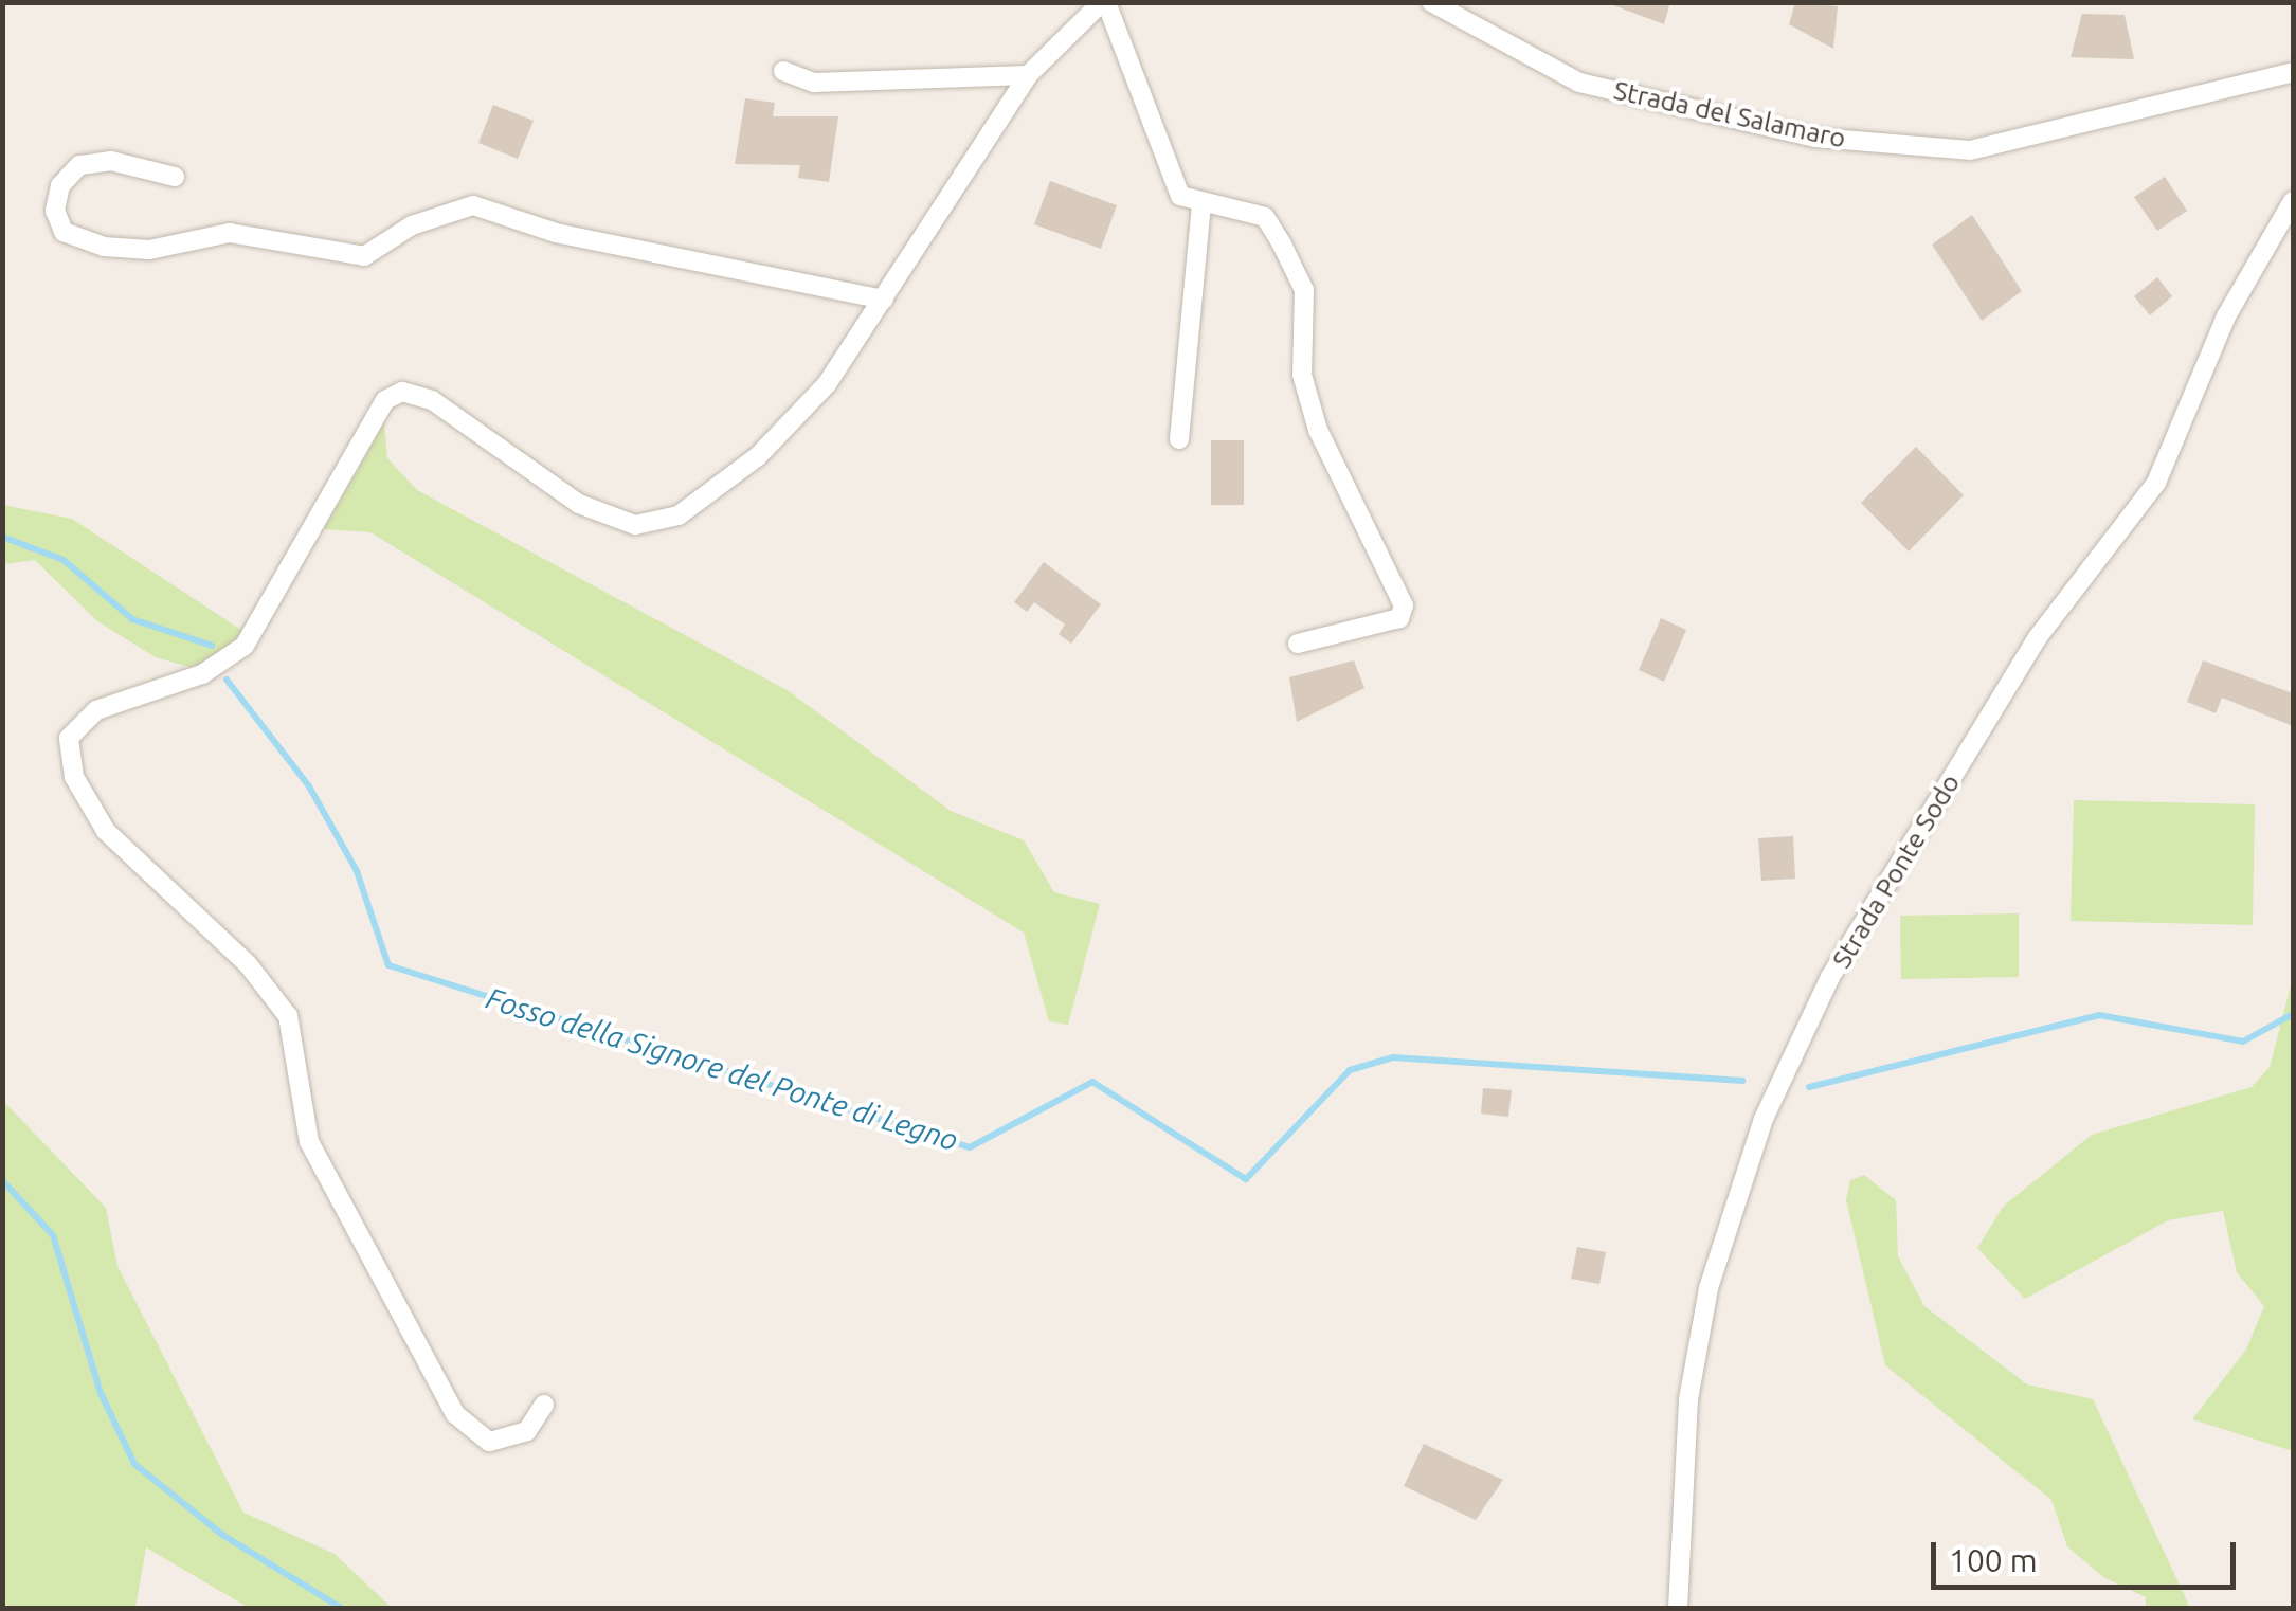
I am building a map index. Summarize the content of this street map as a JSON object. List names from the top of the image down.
{
  "streets": {
    "street": ["Strada del Salamaro", "Strada Ponte Sodo"]
  },
  "water": ["Fosso della Signore del Ponte di Legno"],
  "scale_bar": "100 m"
}
